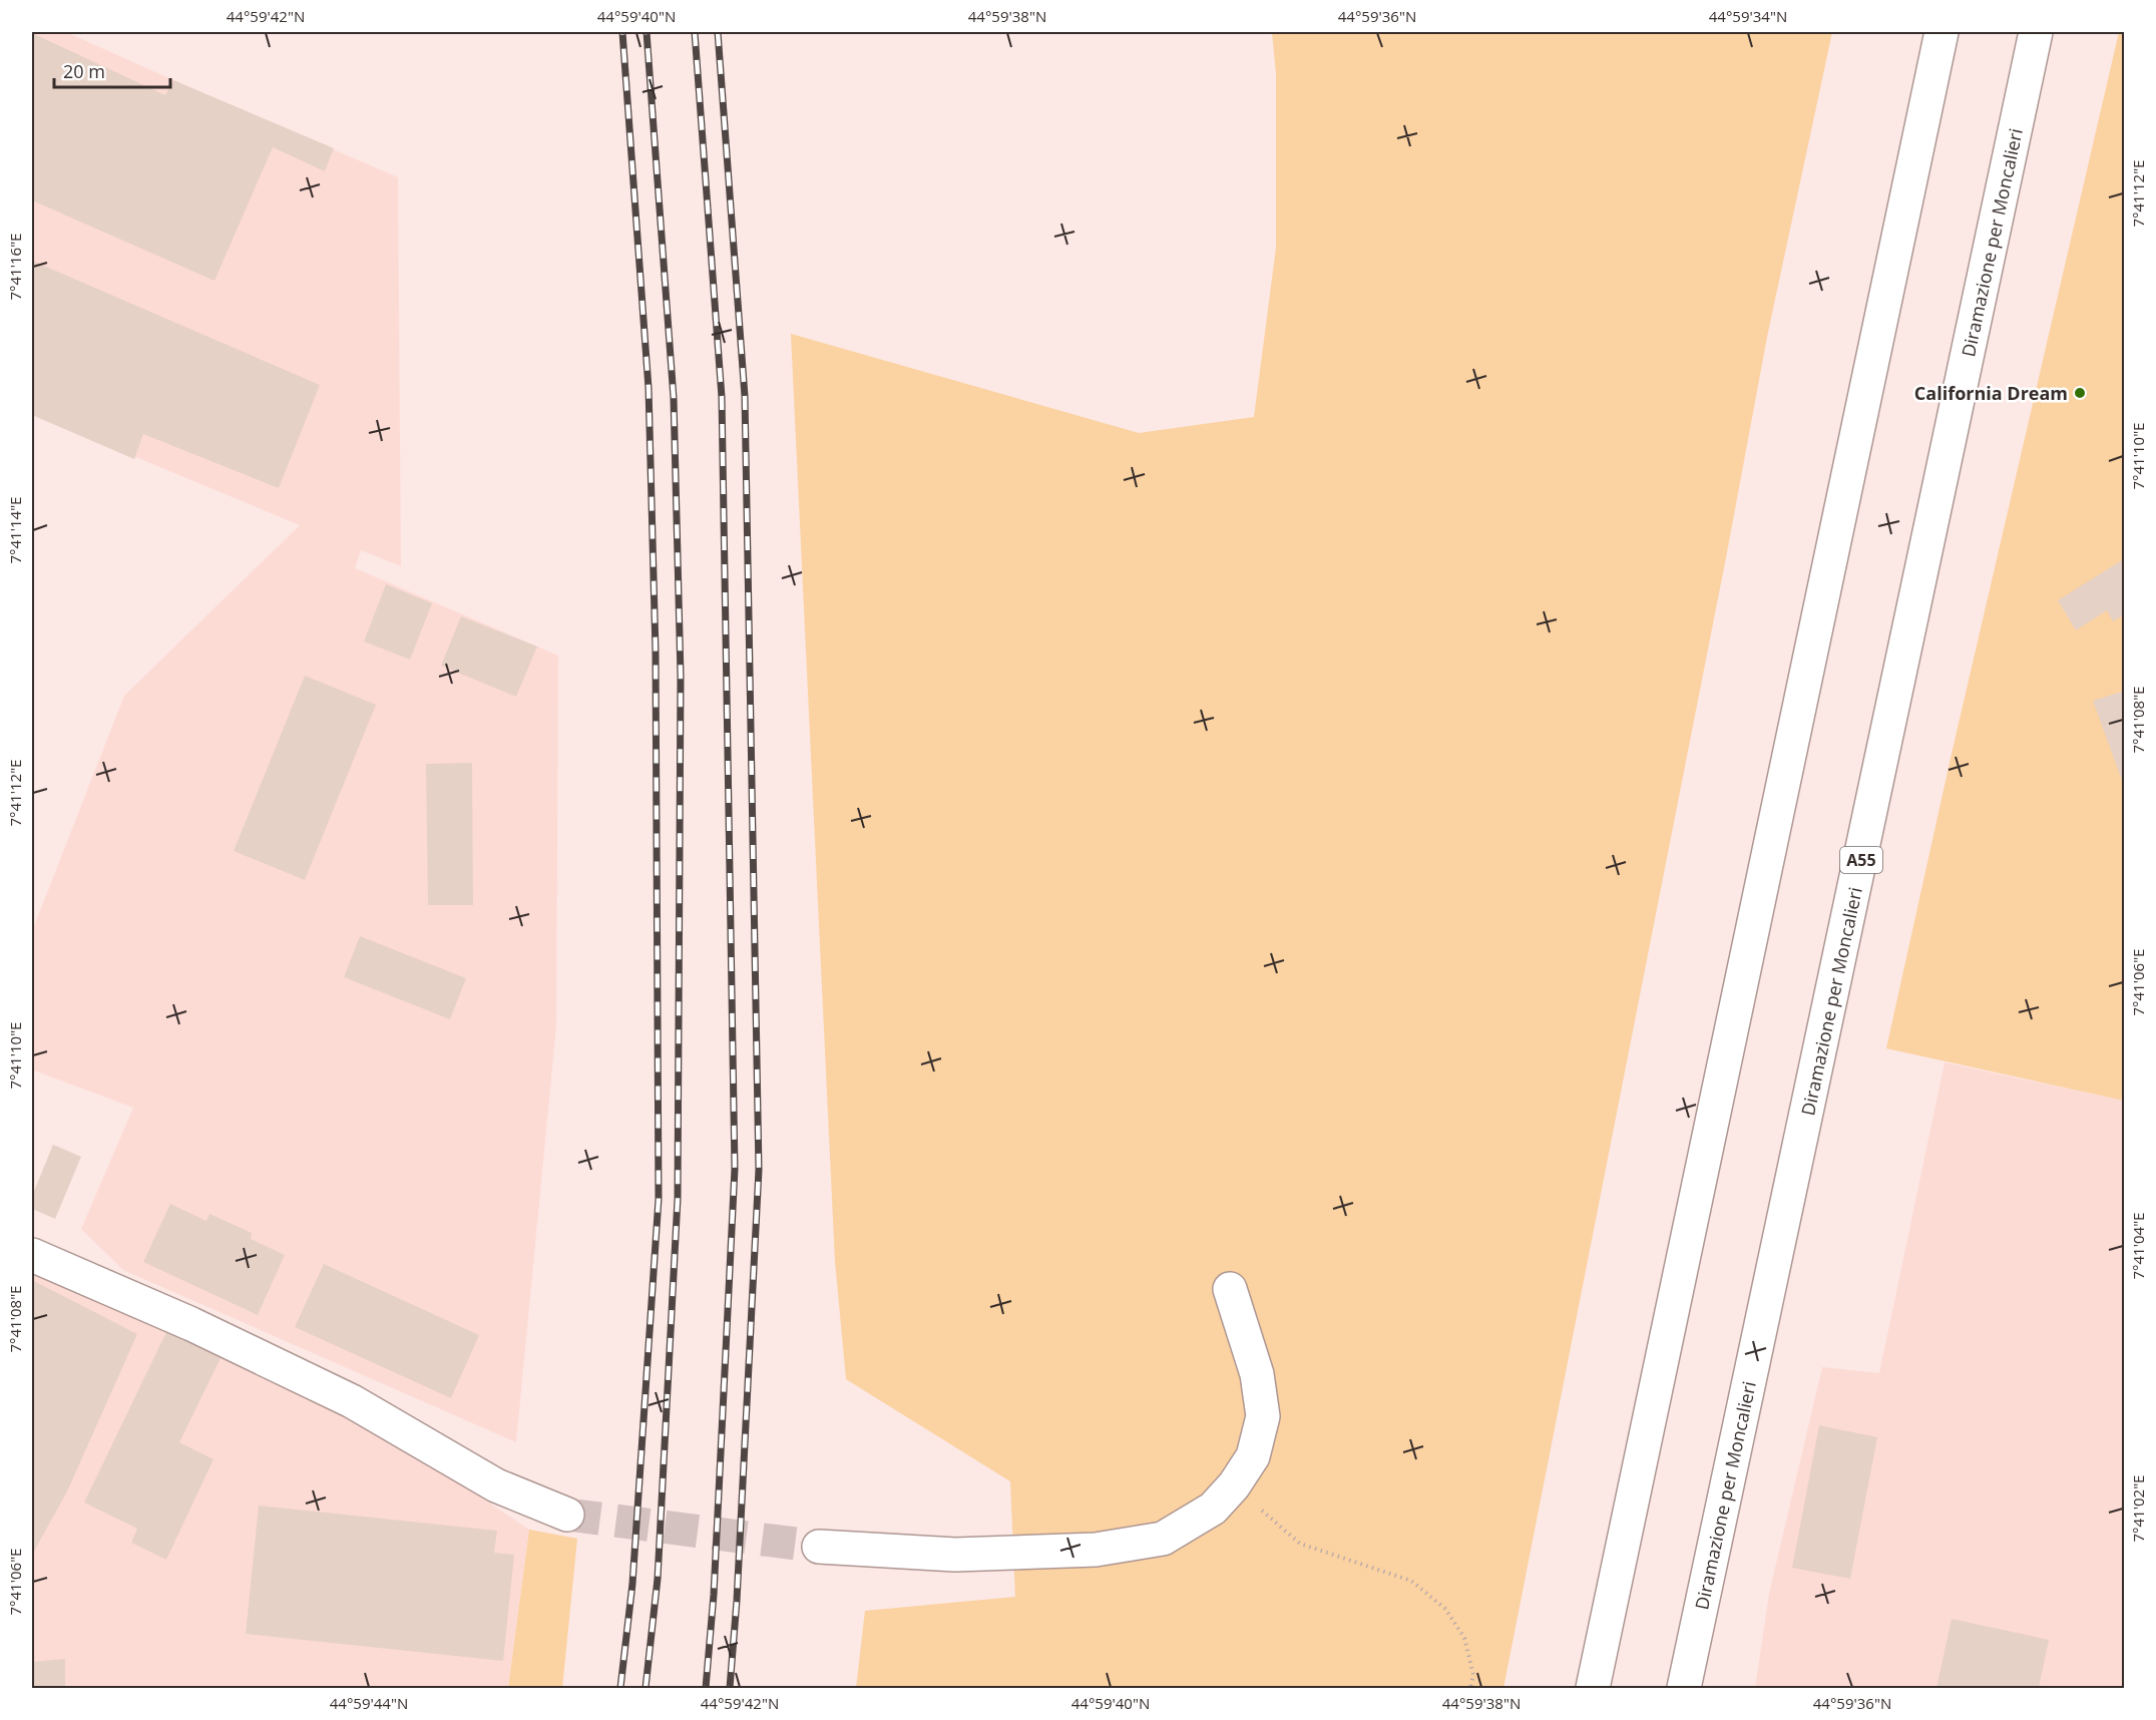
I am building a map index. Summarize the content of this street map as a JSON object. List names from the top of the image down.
{
  "streets": {
    "main road": ["Diramazione per Moncalieri", "A55"]
  },
  "places": ["California Dream"],
  "scale_bar": "20 m",
  "coordinates": [
    "44°59'42\"N",
    "44°59'40\"N",
    "44°59'38\"N",
    "44°59'36\"N",
    "44°59'34\"N",
    "7°41'12\"E",
    "7°41'16\"E",
    "7°41'10\"E",
    "7°41'14\"E",
    "7°41'08\"E",
    "7°41'06\"E",
    "7°41'04\"E",
    "7°41'02\"E",
    "44°59'44\"N"
  ]
}
